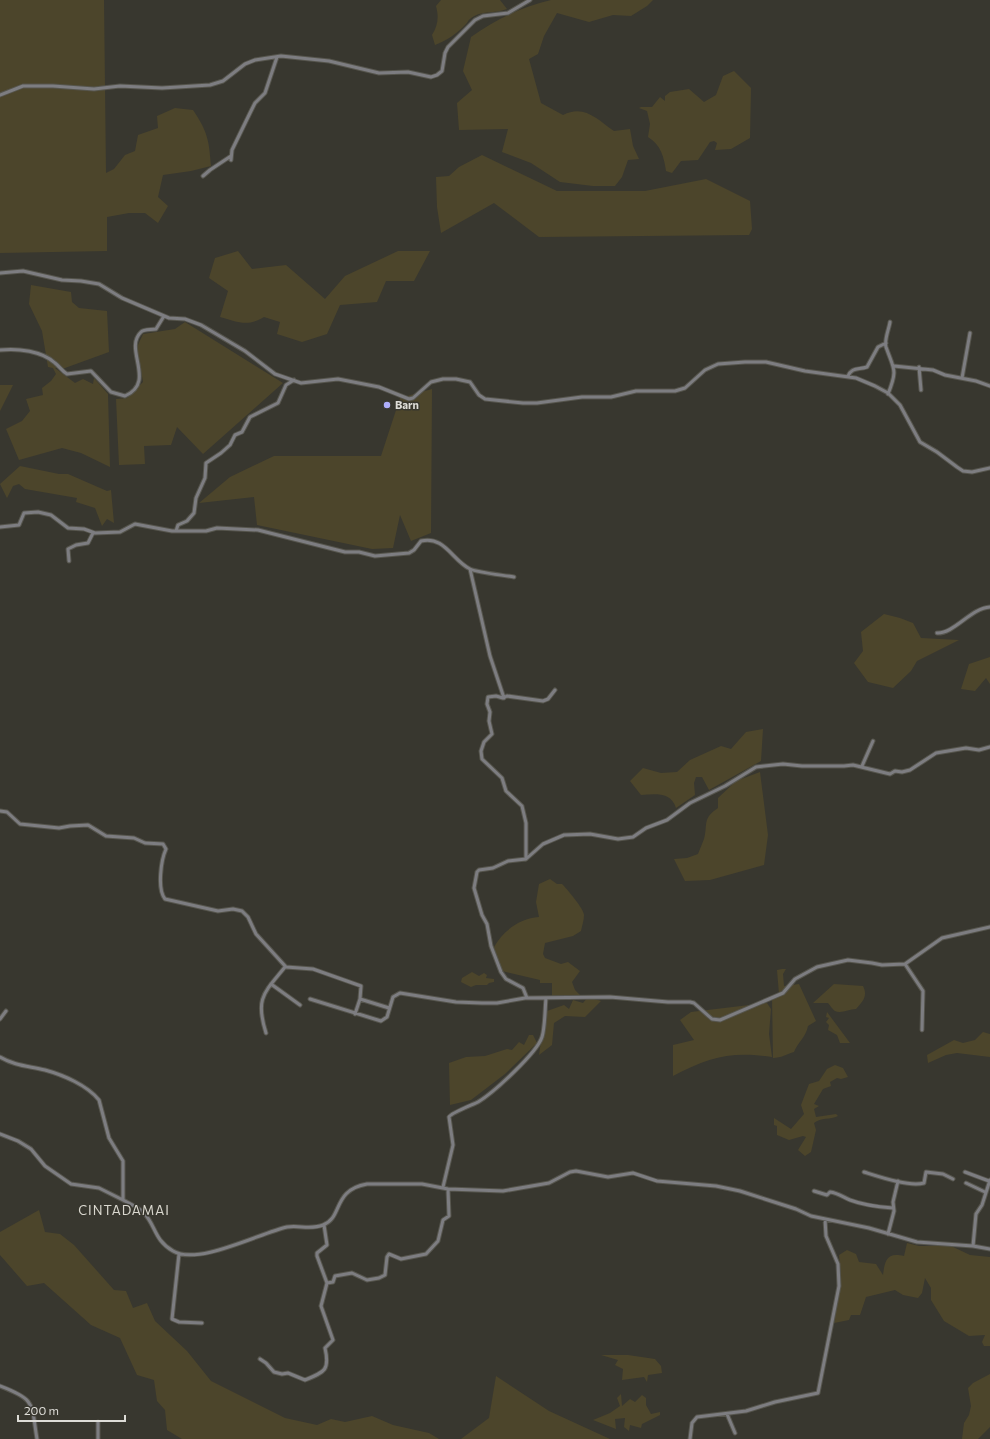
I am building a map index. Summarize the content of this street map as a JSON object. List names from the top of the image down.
{
  "districts": ["CINTADAMAI"],
  "places": ["Barn"],
  "scale_bar": "200 m"
}
